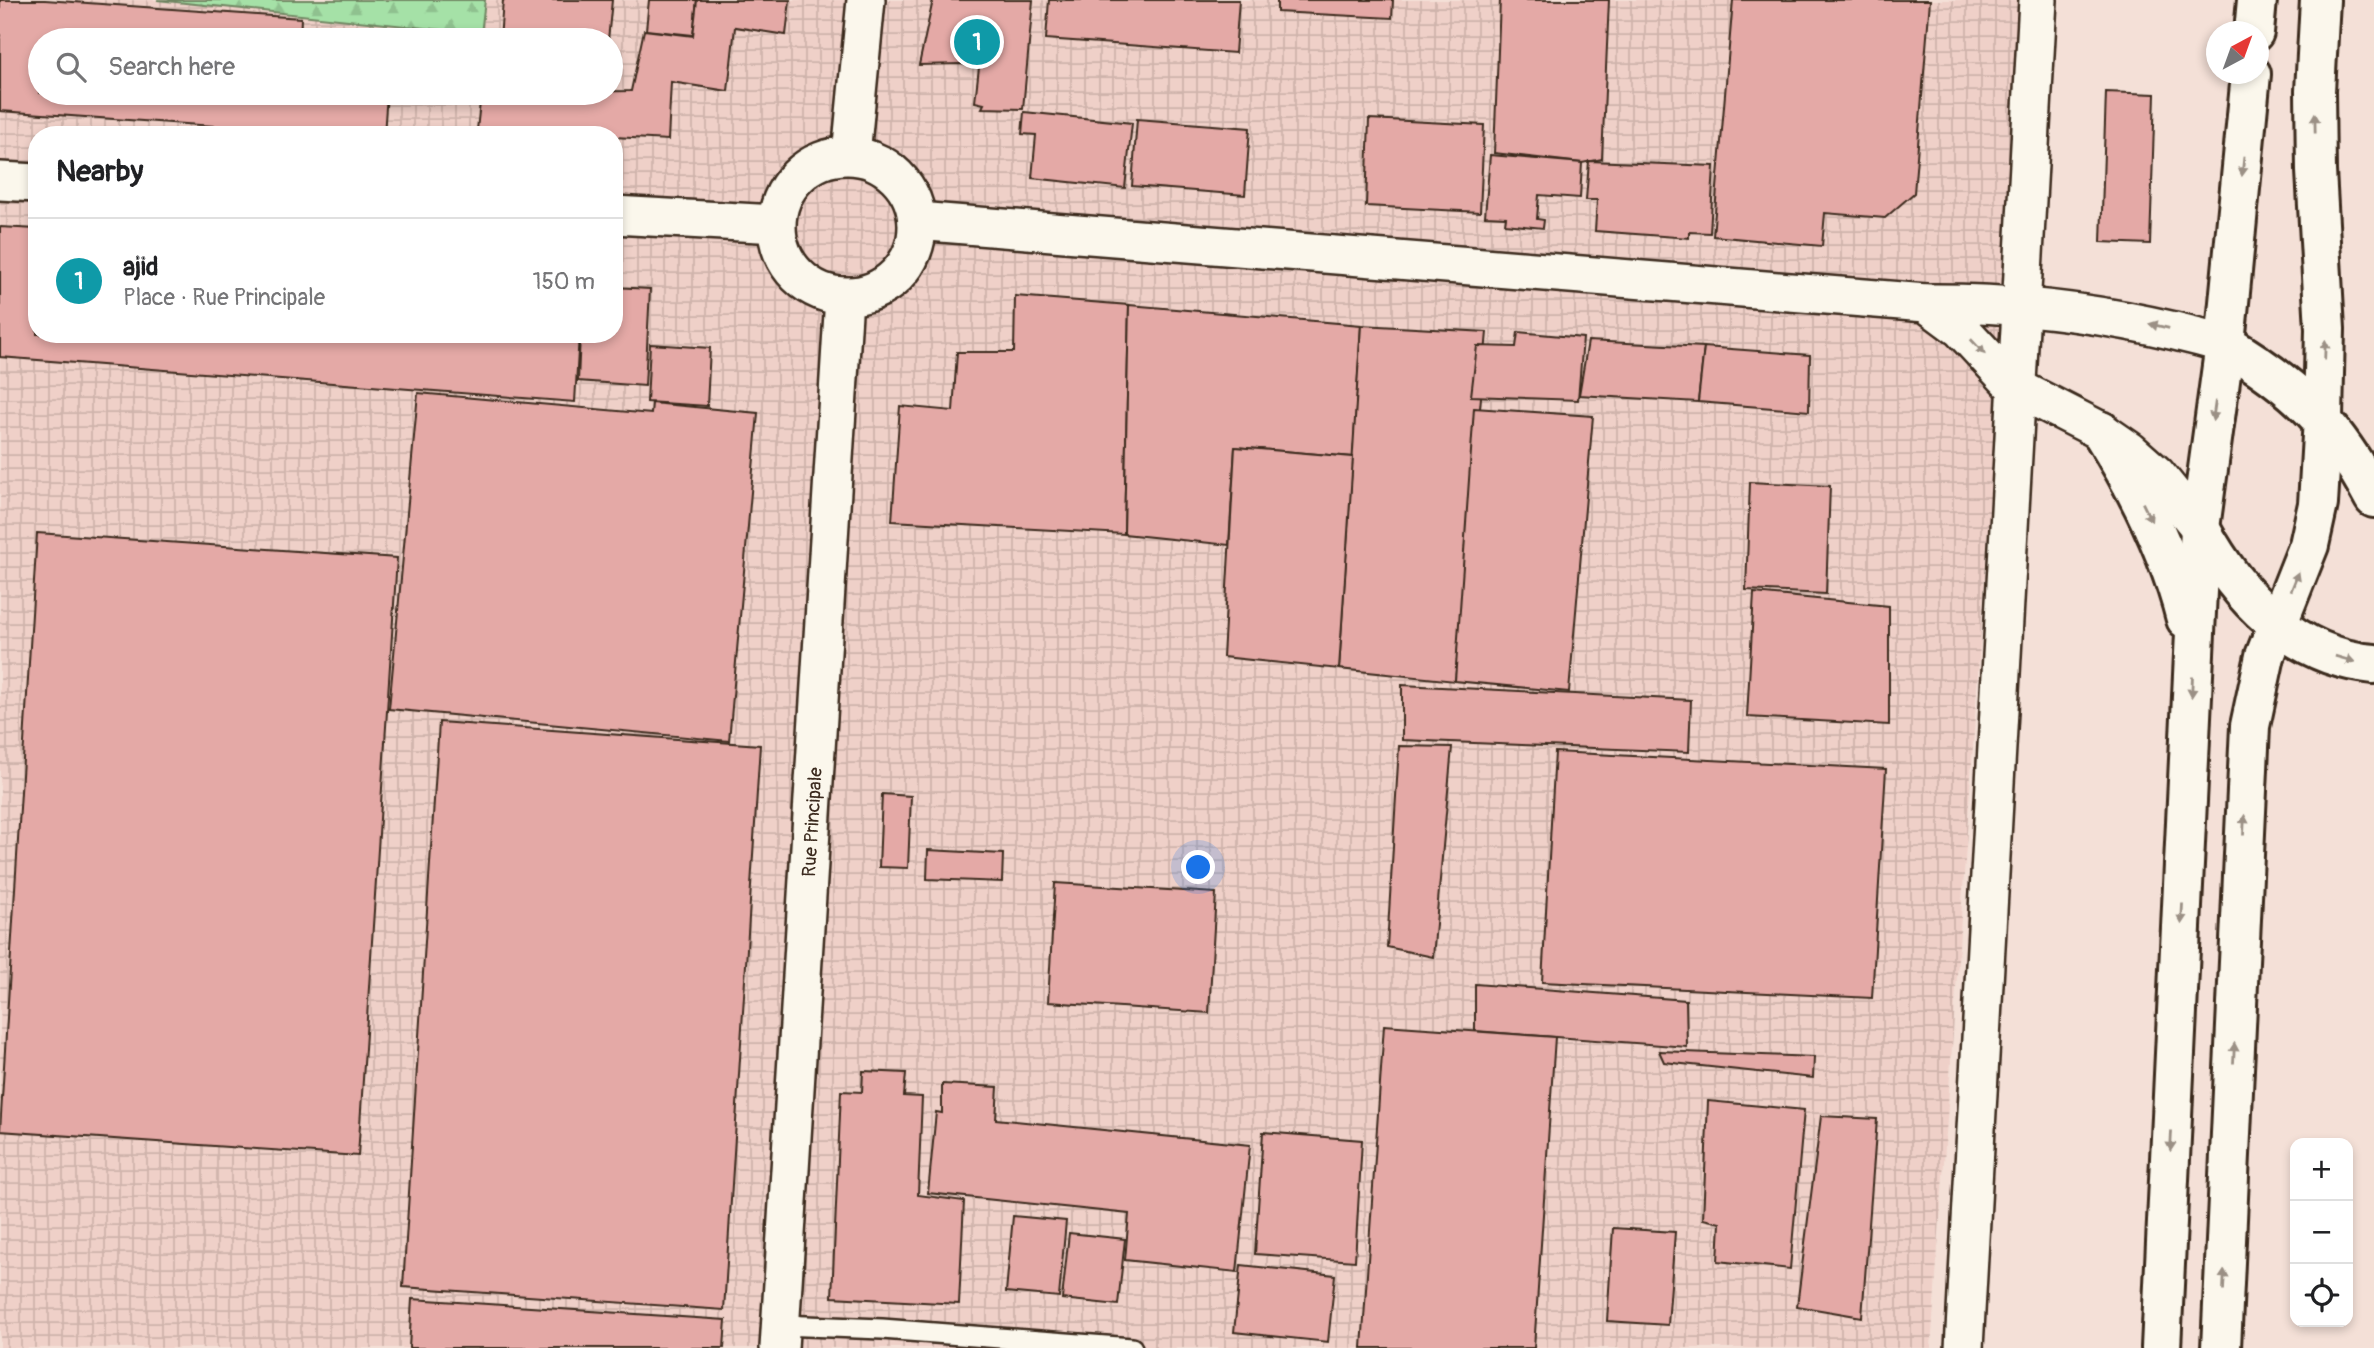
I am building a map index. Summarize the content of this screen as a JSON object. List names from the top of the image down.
{
  "streets": {
    "street": ["Rue Principale"]
  },
  "north": "top right",
  "page": {
    "pins": "1",
    "search": "Search here",
    "heading": "Nearby",
    "list": [
      {
        "mark": "1",
        "name": "ajid",
        "note": "Place · Rue Principale",
        "value": "150 m"
      }
    ],
    "map_buttons": ["+", "−"]
  }
}
